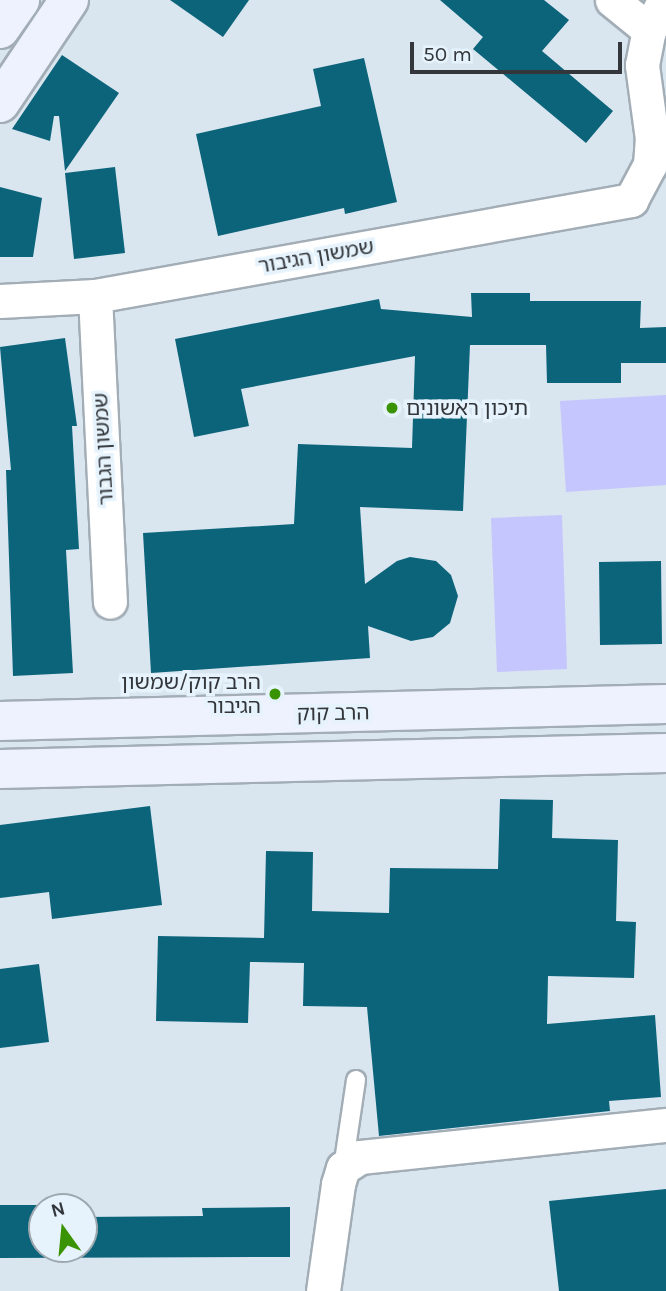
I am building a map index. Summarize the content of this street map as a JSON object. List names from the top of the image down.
{
  "streets": {
    "main road": ["הרב קוק"],
    "street": ["שמשון הגיבור", "שמשון הגבור"]
  },
  "crossings": [
    ["שמשון הגיבור", "שמשון הגבור"]
  ],
  "places": ["תיכון ראשונים", "הרב קוק/שמשון הגיבור"],
  "scale_bar": "50 m",
  "north": "top"
}
